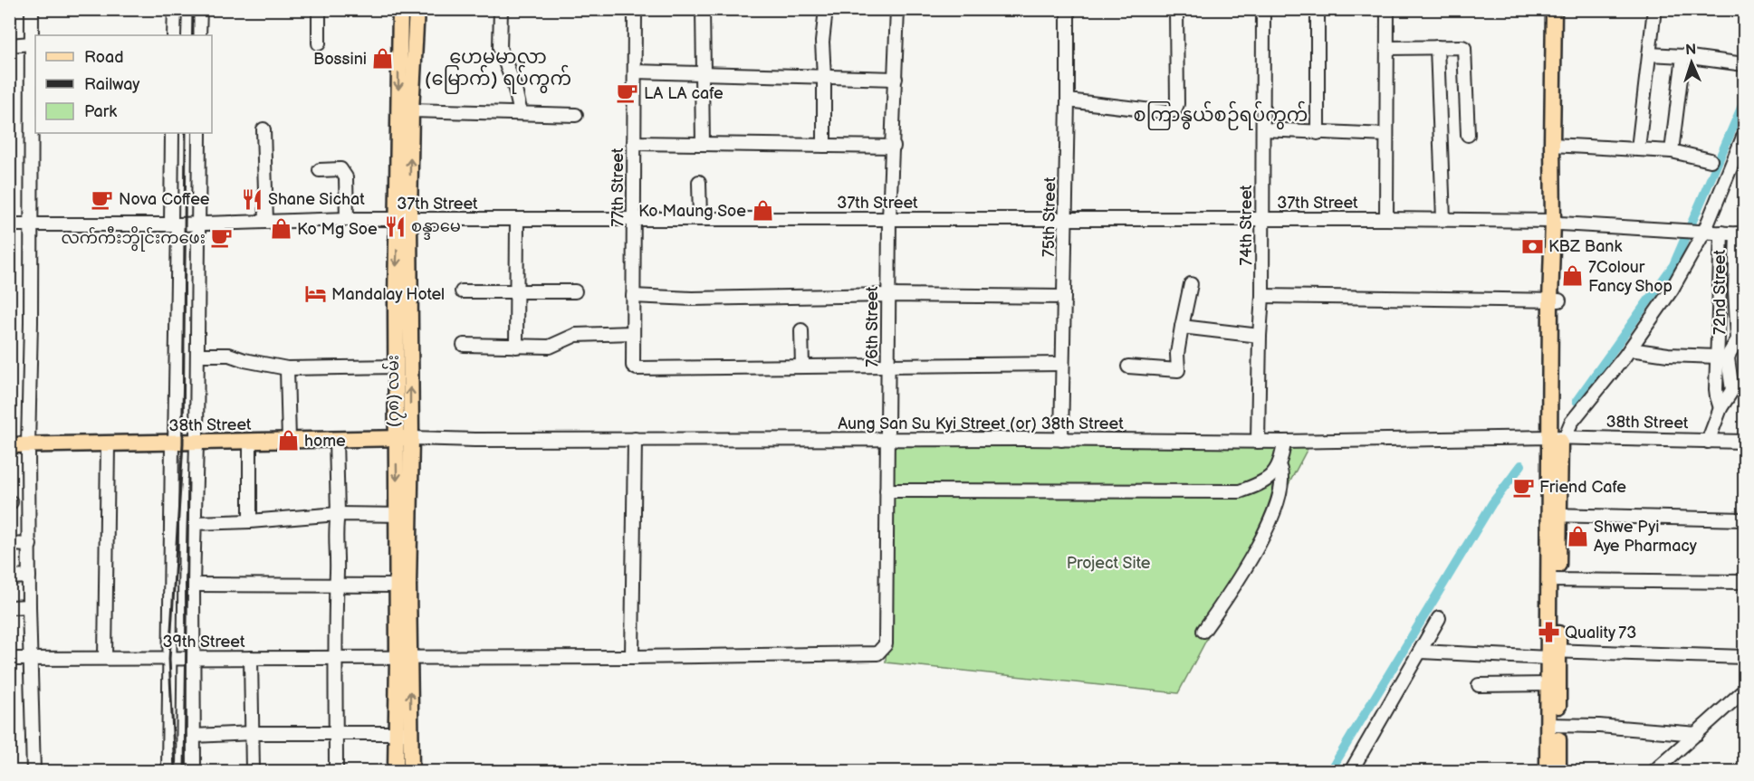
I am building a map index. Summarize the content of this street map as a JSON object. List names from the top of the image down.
{
  "streets": {
    "main road": ["(၇၈) လမ်း", "38th Street"],
    "street": [
      "77th Street",
      "37th Street",
      "75th Street",
      "74th Street",
      "72nd Street",
      "76th Street",
      "Aung San Su Kyi Street (or) 38th Street",
      "39th Street"
    ]
  },
  "crossings": [
    ["77th Street", "37th Street"],
    ["37th Street", "75th Street"],
    ["37th Street", "74th Street"],
    ["37th Street", "72nd Street"],
    ["37th Street", "76th Street"],
    ["37th Street", "(၇၈) လမ်း"],
    ["75th Street", "Aung San Su Kyi Street (or) 38th Street"],
    ["74th Street", "Aung San Su Kyi Street (or) 38th Street"],
    ["72nd Street", "38th Street"],
    ["76th Street", "Aung San Su Kyi Street (or) 38th Street"],
    ["76th Street", "39th Street"],
    ["(၇၈) လမ်း", "38th Street"],
    ["(၇၈) လမ်း", "Aung San Su Kyi Street (or) 38th Street"],
    ["(၇၈) လမ်း", "39th Street"],
    ["38th Street", "Aung San Su Kyi Street (or) 38th Street"]
  ],
  "districts": ["ဟေမမာလာ (မြောက်) ရပ်ကွက်", "စကြာနွယ်စဉ်ရပ်ကွက်"],
  "parks": ["Project Site"],
  "places": {
    "shop": [
      "Bossini",
      "Ko Maung Soe",
      "Ko Mg Soe",
      "7Colour Fancy Shop",
      "home",
      "Shwe Pyi Aye Pharmacy"
    ],
    "cafe": [
      "LA LA cafe",
      "Nova Coffee",
      "လက်ကီးဘွိုင်းကဖေး",
      "Friend Cafe"
    ],
    "restaurant": ["Shane Sichat", "စန္ဒာမေ"],
    "bank": ["KBZ Bank"],
    "hotel": ["Mandalay Hotel"],
    "pharmacy": ["Quality 73"]
  },
  "legend": ["Road", "Railway", "Park"],
  "north": "top"
}
